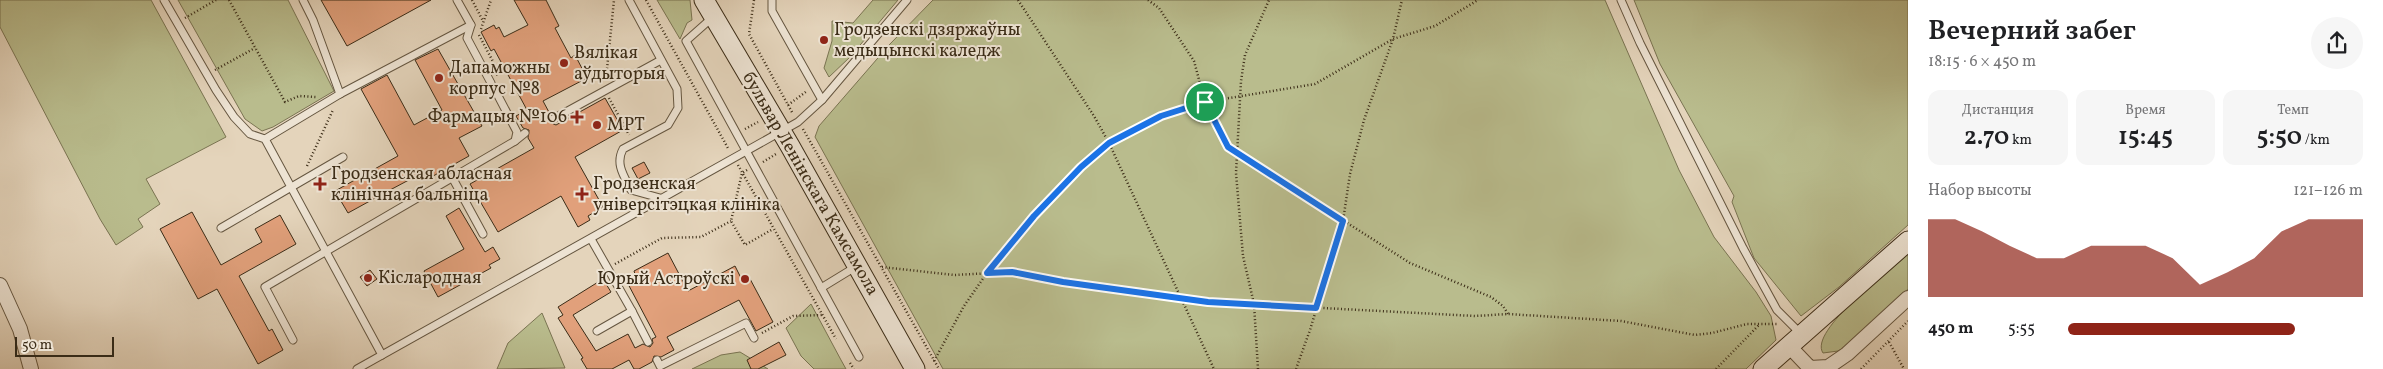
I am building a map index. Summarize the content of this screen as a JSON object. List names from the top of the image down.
{
  "streets": {
    "street": ["бульвар Ленінскага Камсамола"]
  },
  "places": {
    "other": [
      "Гродзенскі дзяржаўны медыцынскі каледж",
      "Вялікая аўдыторыя",
      "Дапаможны корпус №8",
      "МРТ",
      "Кіслародная",
      "Юрый Астроўскі"
    ],
    "health": ["Фармацыя №106", "Гродзенская абласная клінічная бальніца", "Гродзенская універсітэцкая клініка"]
  },
  "scale_bar": "50 m",
  "page": {
    "heading": ["Вечерний забег", "18:15 · 6 × 450 m"],
    "stats": [
      ["Дистанция", "2.70 km"],
      ["Время", "15:45"],
      ["Темп", "5:50 /km"]
    ],
    "chart": ["Набор высоты", "121–126 m"],
    "list": [
      {
        "name": "450 m",
        "note": "5:55"
      }
    ],
    "scale": "50 m"
  }
}
